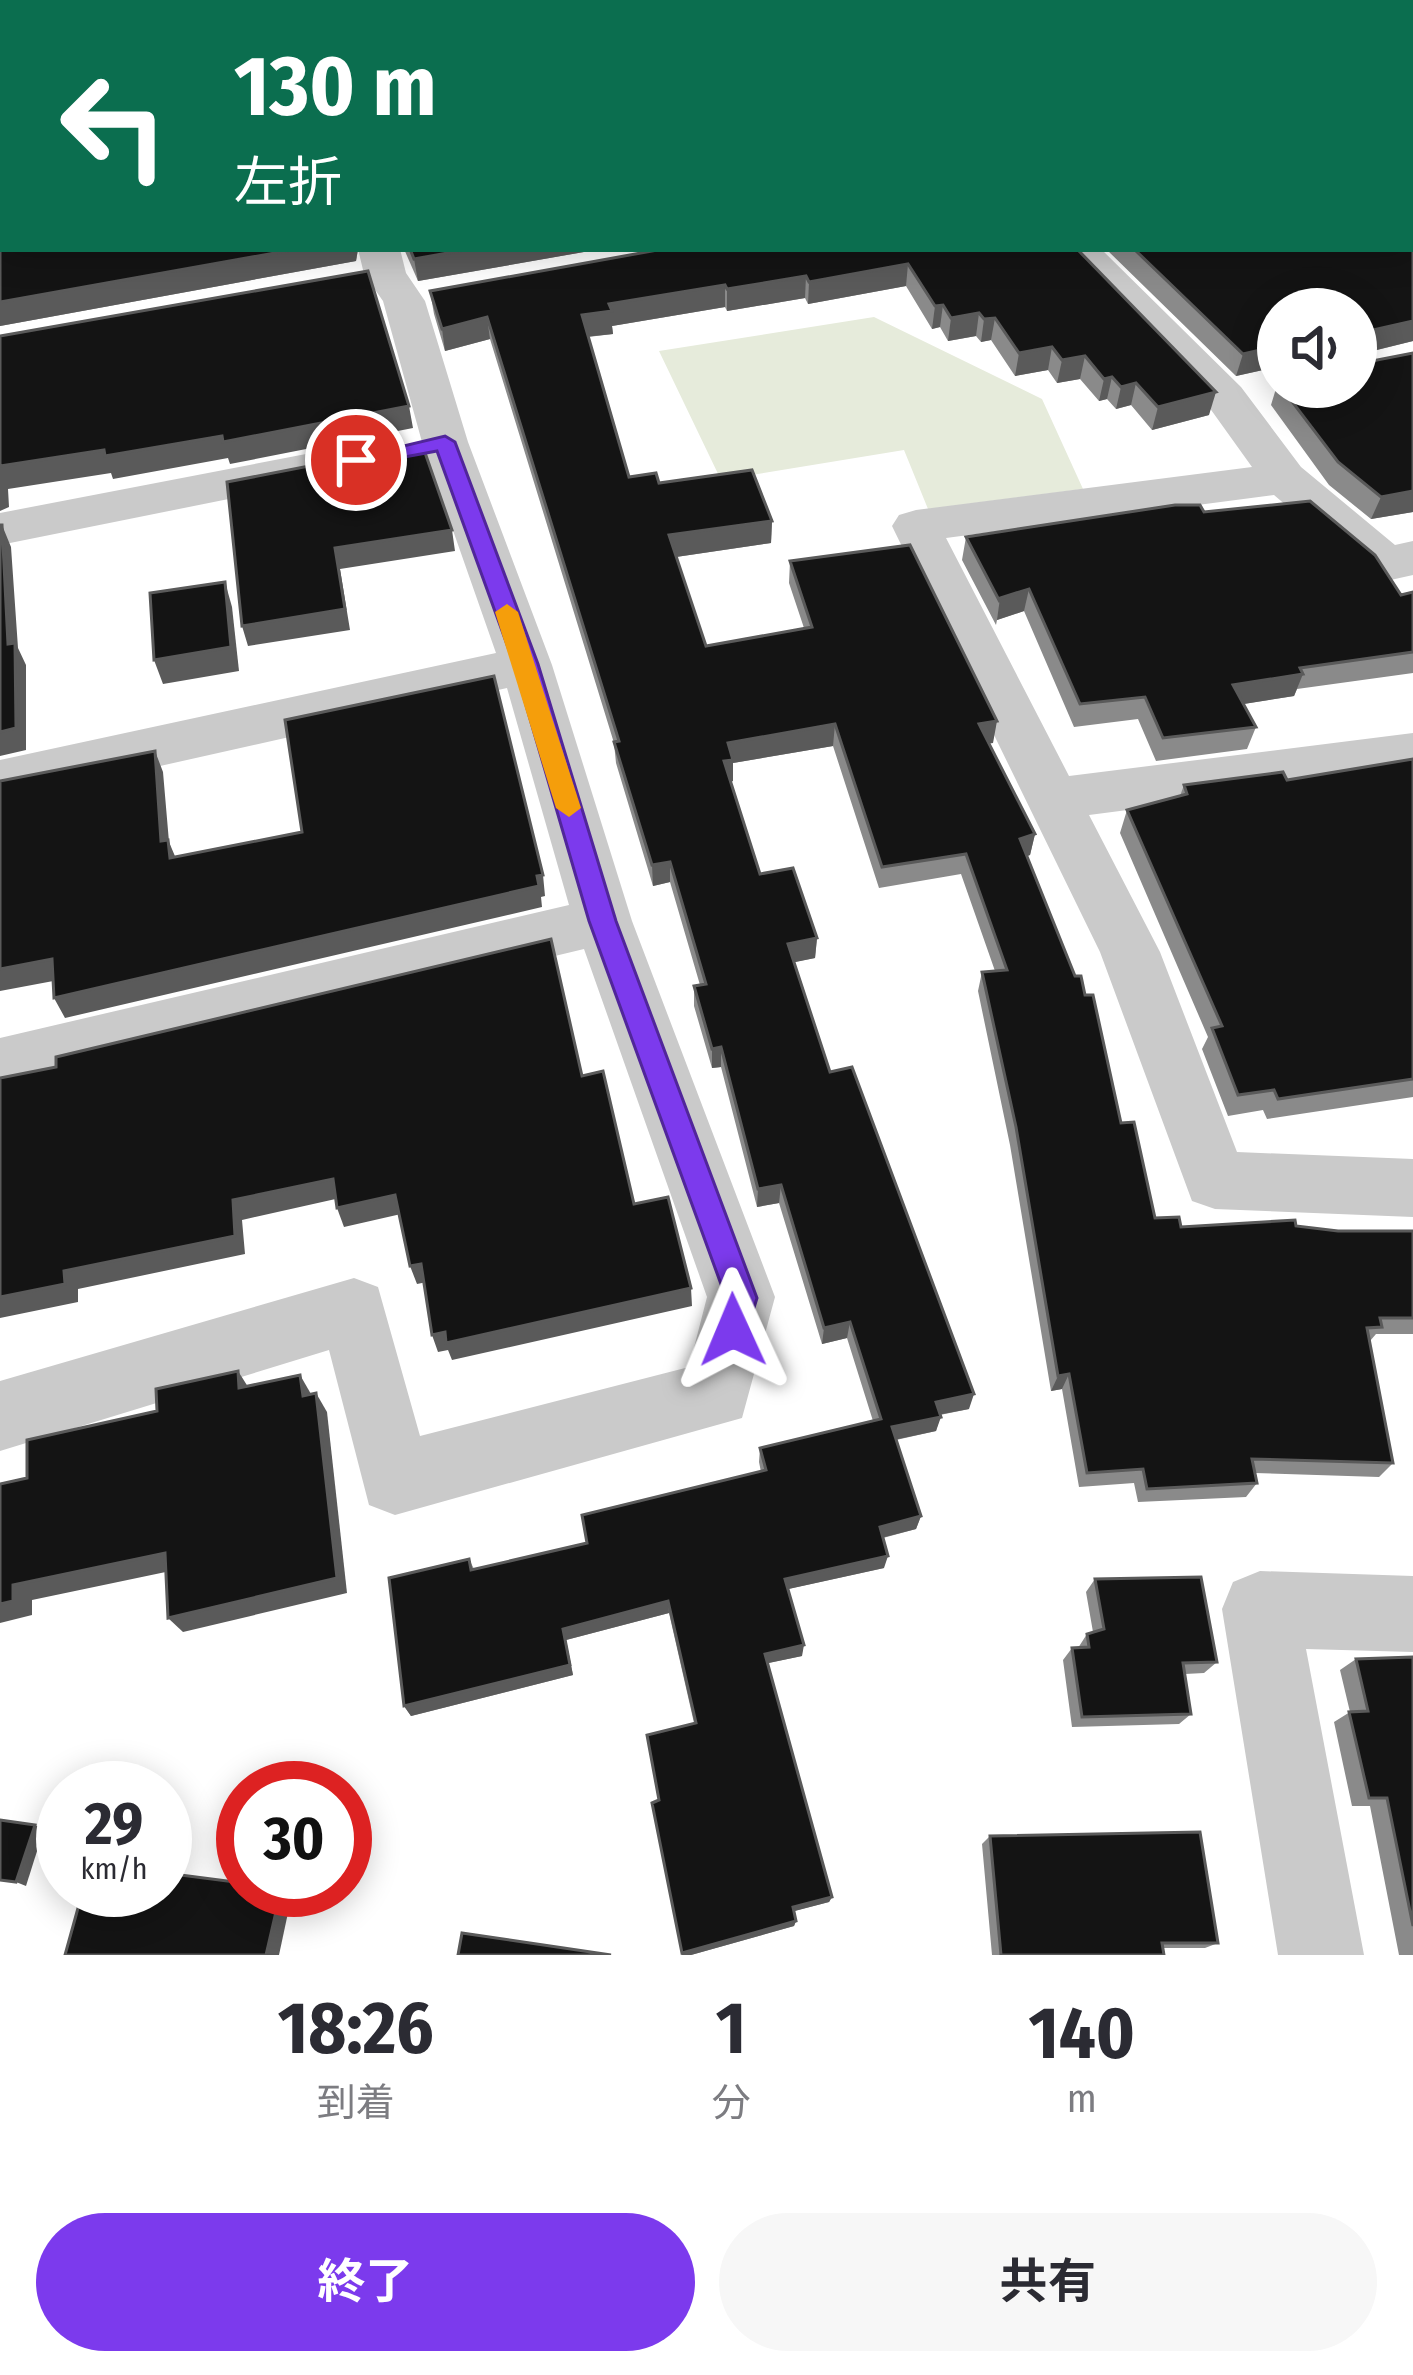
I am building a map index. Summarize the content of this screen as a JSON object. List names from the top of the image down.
{
  "page": {
    "turn": ["130 m", "左折"],
    "speed": "29 km/h",
    "limit": "30",
    "eta": [
      "18:26",
      "到着",
      "1",
      "分",
      "140",
      "m"
    ],
    "buttons": ["終了", "共有"]
  }
}
